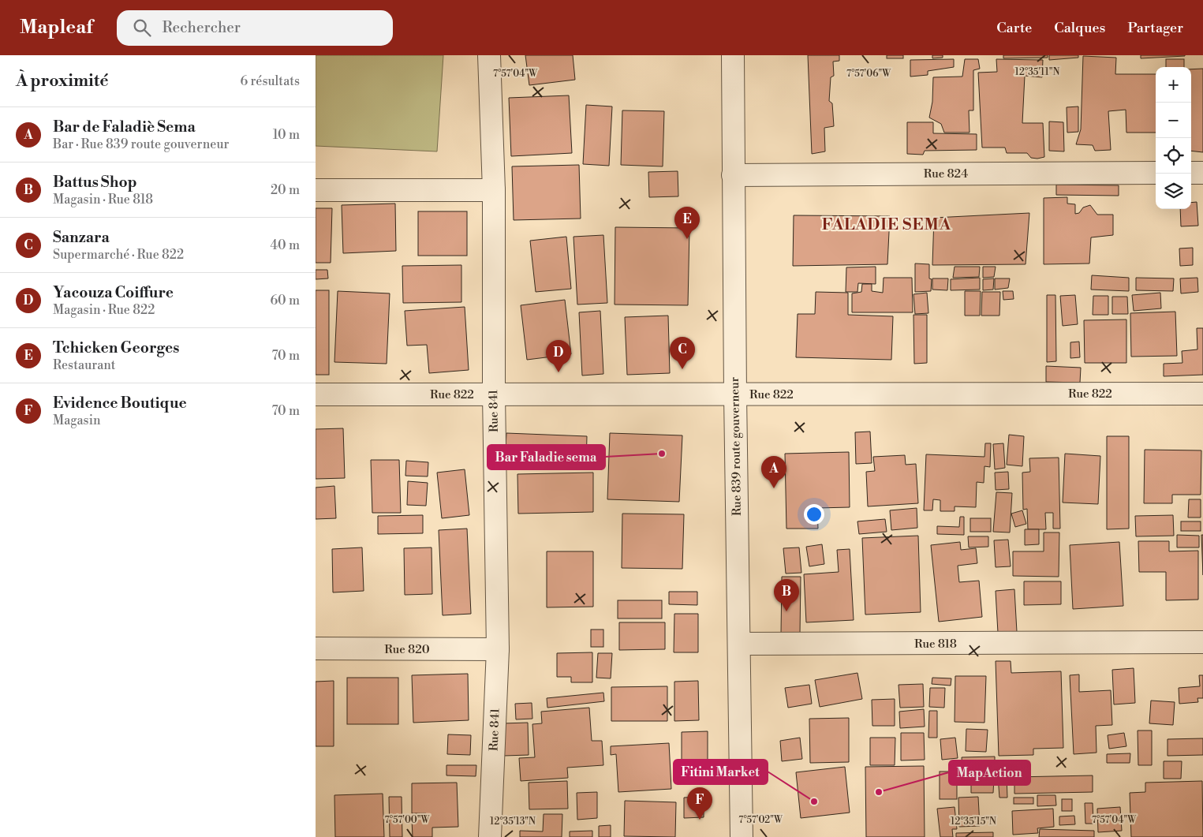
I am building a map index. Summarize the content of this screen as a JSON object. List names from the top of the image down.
{
  "streets": {
    "street": [
      "Rue 824",
      "Rue 822",
      "Rue 841",
      "Rue 839 route gouverneur",
      "Rue 818",
      "Rue 820"
    ]
  },
  "crossings": [
    ["Rue 824", "Rue 839 route gouverneur"],
    ["Rue 822", "Rue 841"],
    ["Rue 822", "Rue 839 route gouverneur"],
    ["Rue 841", "Rue 820"],
    ["Rue 839 route gouverneur", "Rue 818"]
  ],
  "districts": ["FALADIE SEMA"],
  "places": ["Bar Faladie sema", "MapAction", "Fitini Market"],
  "page": {
    "header": "Mapleaf",
    "search": "Rechercher",
    "nav": ["Carte", "Calques", "Partager"],
    "heading": ["À proximité", "6 résultats"],
    "map_buttons": ["+", "−"],
    "list": [
      {
        "mark": "A",
        "name": "Bar de Faladiè Sema",
        "note": "Bar · Rue 839 route gouverneur",
        "value": "10 m"
      },
      {
        "mark": "B",
        "name": "Battus Shop",
        "note": "Magasin · Rue 818",
        "value": "20 m"
      },
      {
        "mark": "C",
        "name": "Sanzara",
        "note": "Supermarché · Rue 822",
        "value": "40 m"
      },
      {
        "mark": "D",
        "name": "Yacouza Coiffure",
        "note": "Magasin · Rue 822",
        "value": "60 m"
      },
      {
        "mark": "E",
        "name": "Tchicken Georges",
        "note": "Restaurant",
        "value": "70 m"
      },
      {
        "mark": "F",
        "name": "Evidence Boutique",
        "note": "Magasin",
        "value": "70 m"
      }
    ],
    "pins": [
      "E",
      "C",
      "D",
      "A",
      "B",
      "F"
    ]
  },
  "coordinates": [
    "12°35'11\"N",
    "7°57'04\"W",
    "7°57'06\"W",
    "7°57'00\"W",
    "7°57'02\"W",
    "12°35'13\"N",
    "12°35'15\"N"
  ]
}
